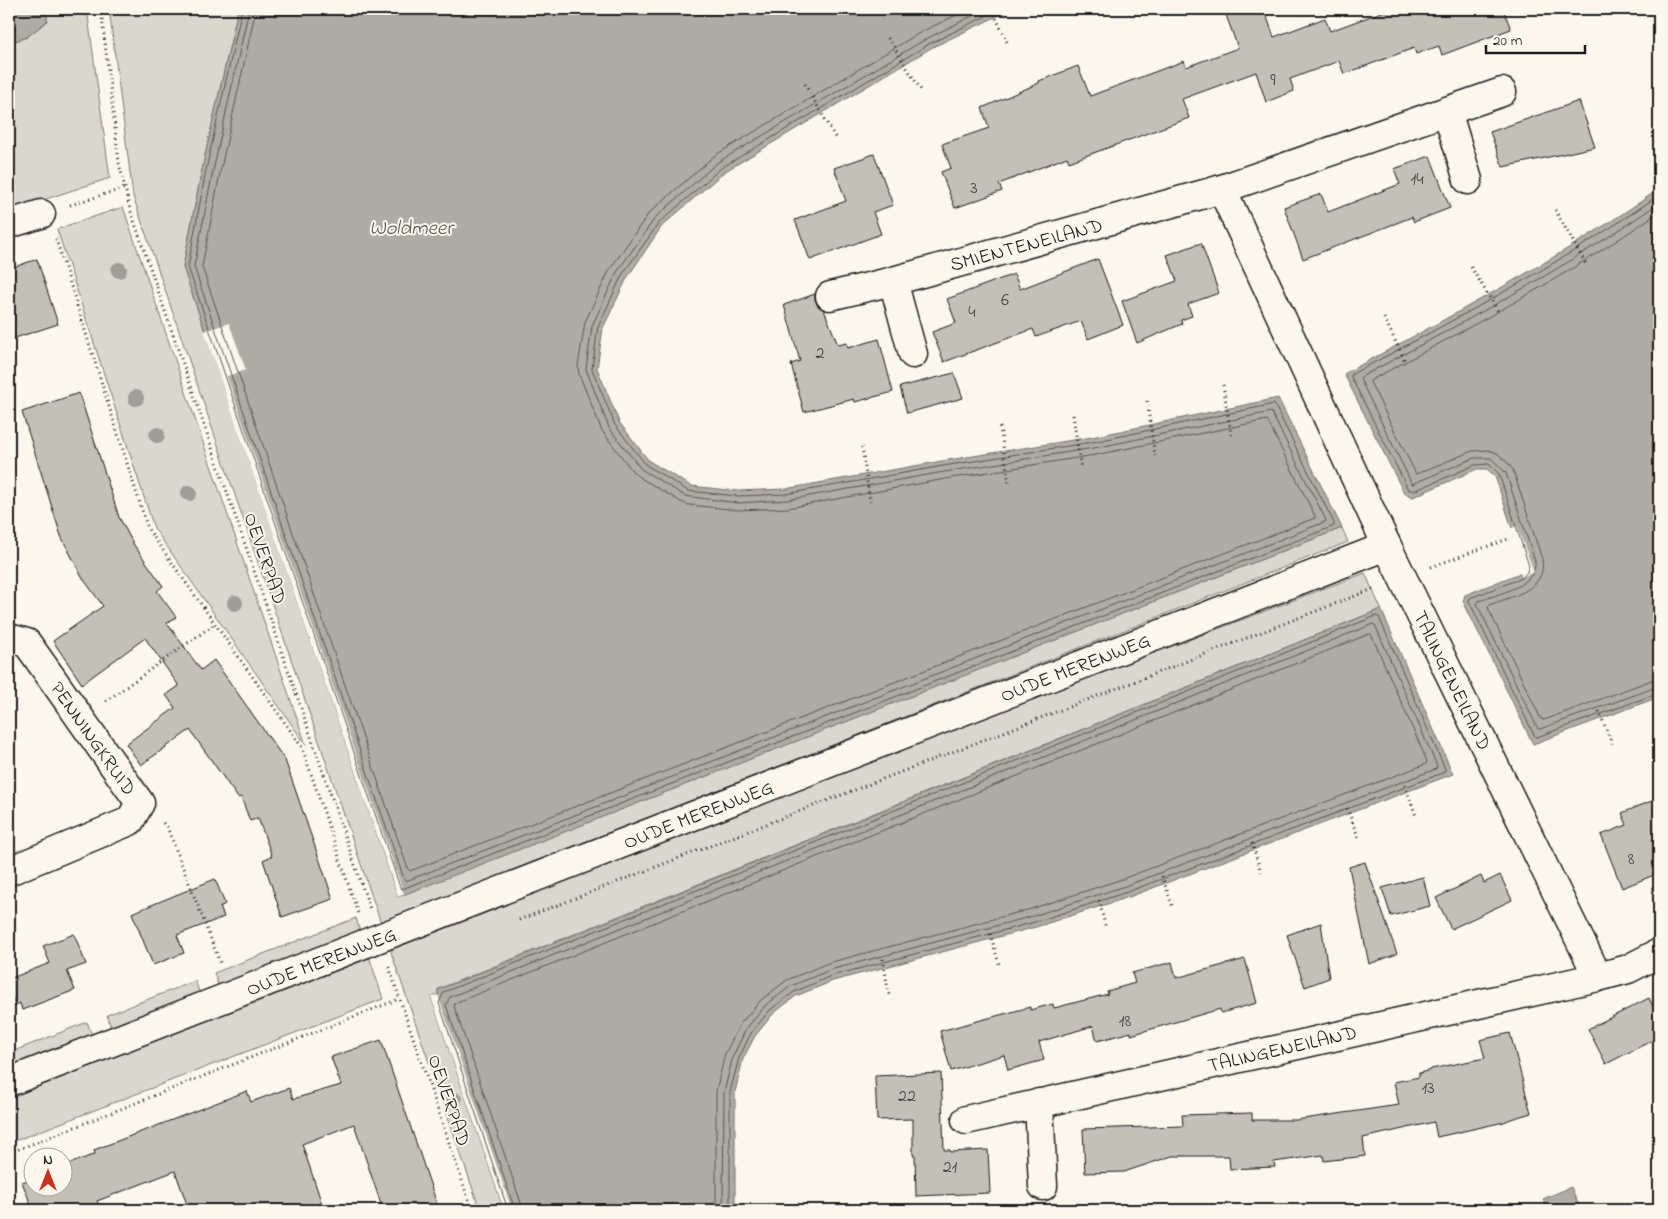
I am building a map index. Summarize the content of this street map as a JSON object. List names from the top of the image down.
{
  "streets": {
    "street": [
      "SMIENTENEILAND",
      "OUDE MERENWEG",
      "TALINGENEILAND",
      "PENNINGKRUID"
    ],
    "path": ["OEVERPAD"]
  },
  "crossings": [
    ["OEVERPAD", "OUDE MERENWEG"],
    ["OUDE MERENWEG", "TALINGENEILAND"]
  ],
  "water": ["Woldmeer"],
  "house_numbers": [
    "9",
    "14",
    "3",
    "6",
    "4",
    "2",
    "8",
    "18",
    "13",
    "22",
    "21"
  ],
  "scale_bar": "20 m",
  "north": "top"
}
